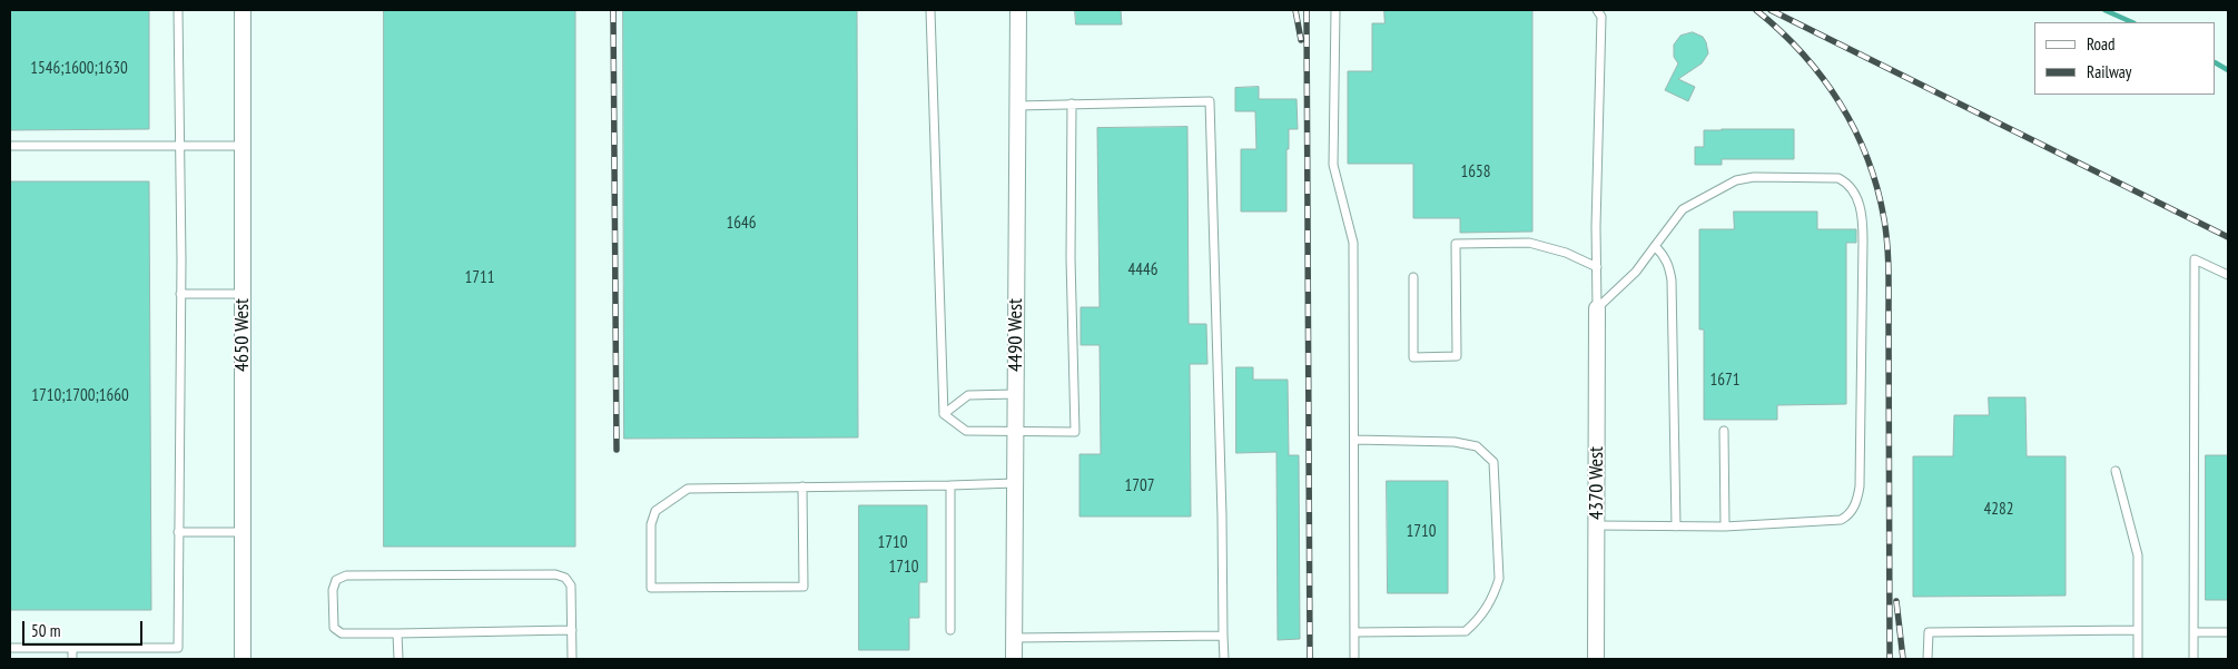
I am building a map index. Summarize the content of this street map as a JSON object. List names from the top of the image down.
{
  "streets": {
    "street": ["4650 West", "4490 West", "4370 West"]
  },
  "house_numbers": [
    "1546;1600;1630",
    "1658",
    "1646",
    "4446",
    "1711",
    "1671",
    "1710;1700;1660",
    "1707",
    "4282",
    "1710",
    "1710",
    "1710"
  ],
  "legend": ["Road", "Railway"],
  "scale_bar": "50 m"
}
